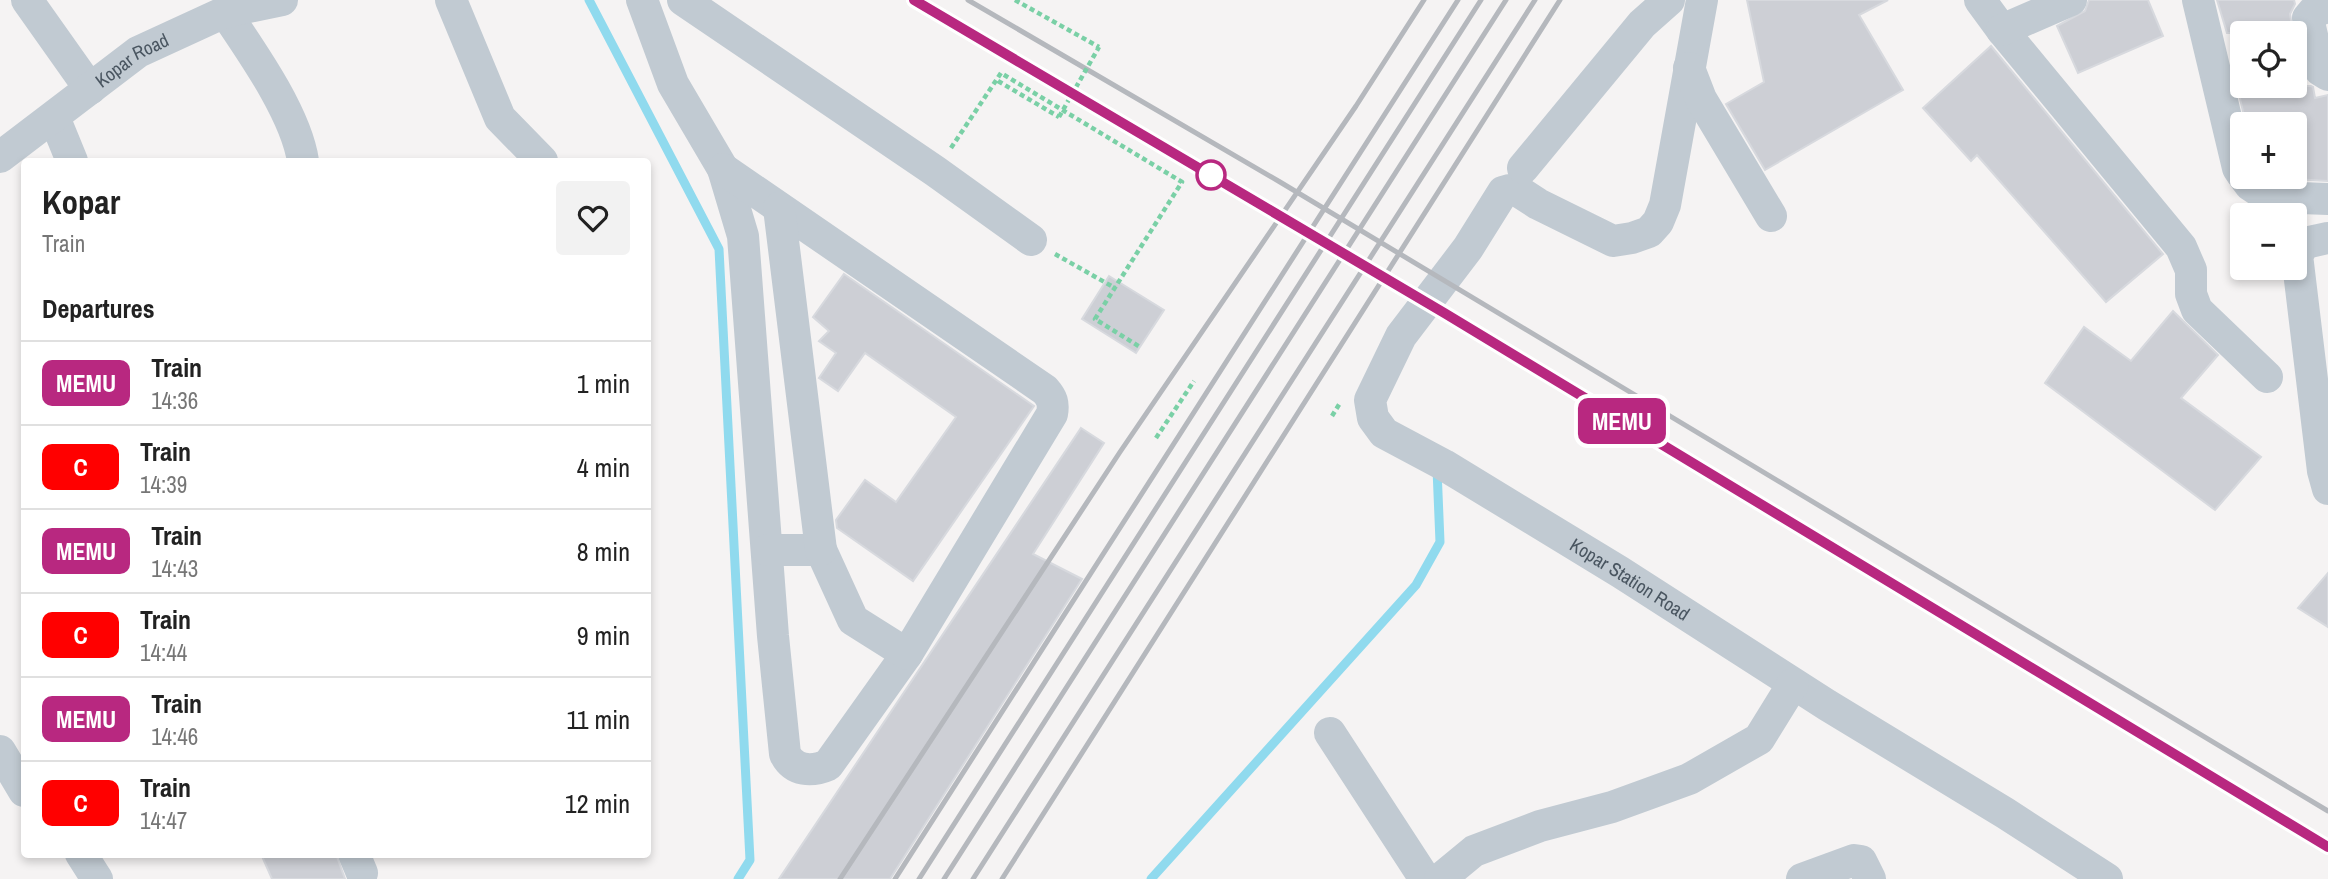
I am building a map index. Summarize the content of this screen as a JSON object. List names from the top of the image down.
{
  "streets": {
    "street": ["Kopar Road", "Kopar Station Road"]
  },
  "page": {
    "on_map": "MEMU",
    "map_buttons": ["+", "−"],
    "heading": [
      ["Kopar", "Train"],
      "Departures"
    ],
    "list": [
      {
        "mark": "MEMU",
        "name": "Train",
        "note": "14:36",
        "value": "1 min"
      },
      {
        "mark": "C",
        "name": "Train",
        "note": "14:39",
        "value": "4 min"
      },
      {
        "mark": "MEMU",
        "name": "Train",
        "note": "14:43",
        "value": "8 min"
      },
      {
        "mark": "C",
        "name": "Train",
        "note": "14:44",
        "value": "9 min"
      },
      {
        "mark": "MEMU",
        "name": "Train",
        "note": "14:46",
        "value": "11 min"
      },
      {
        "mark": "C",
        "name": "Train",
        "note": "14:47",
        "value": "12 min"
      }
    ]
  }
}
